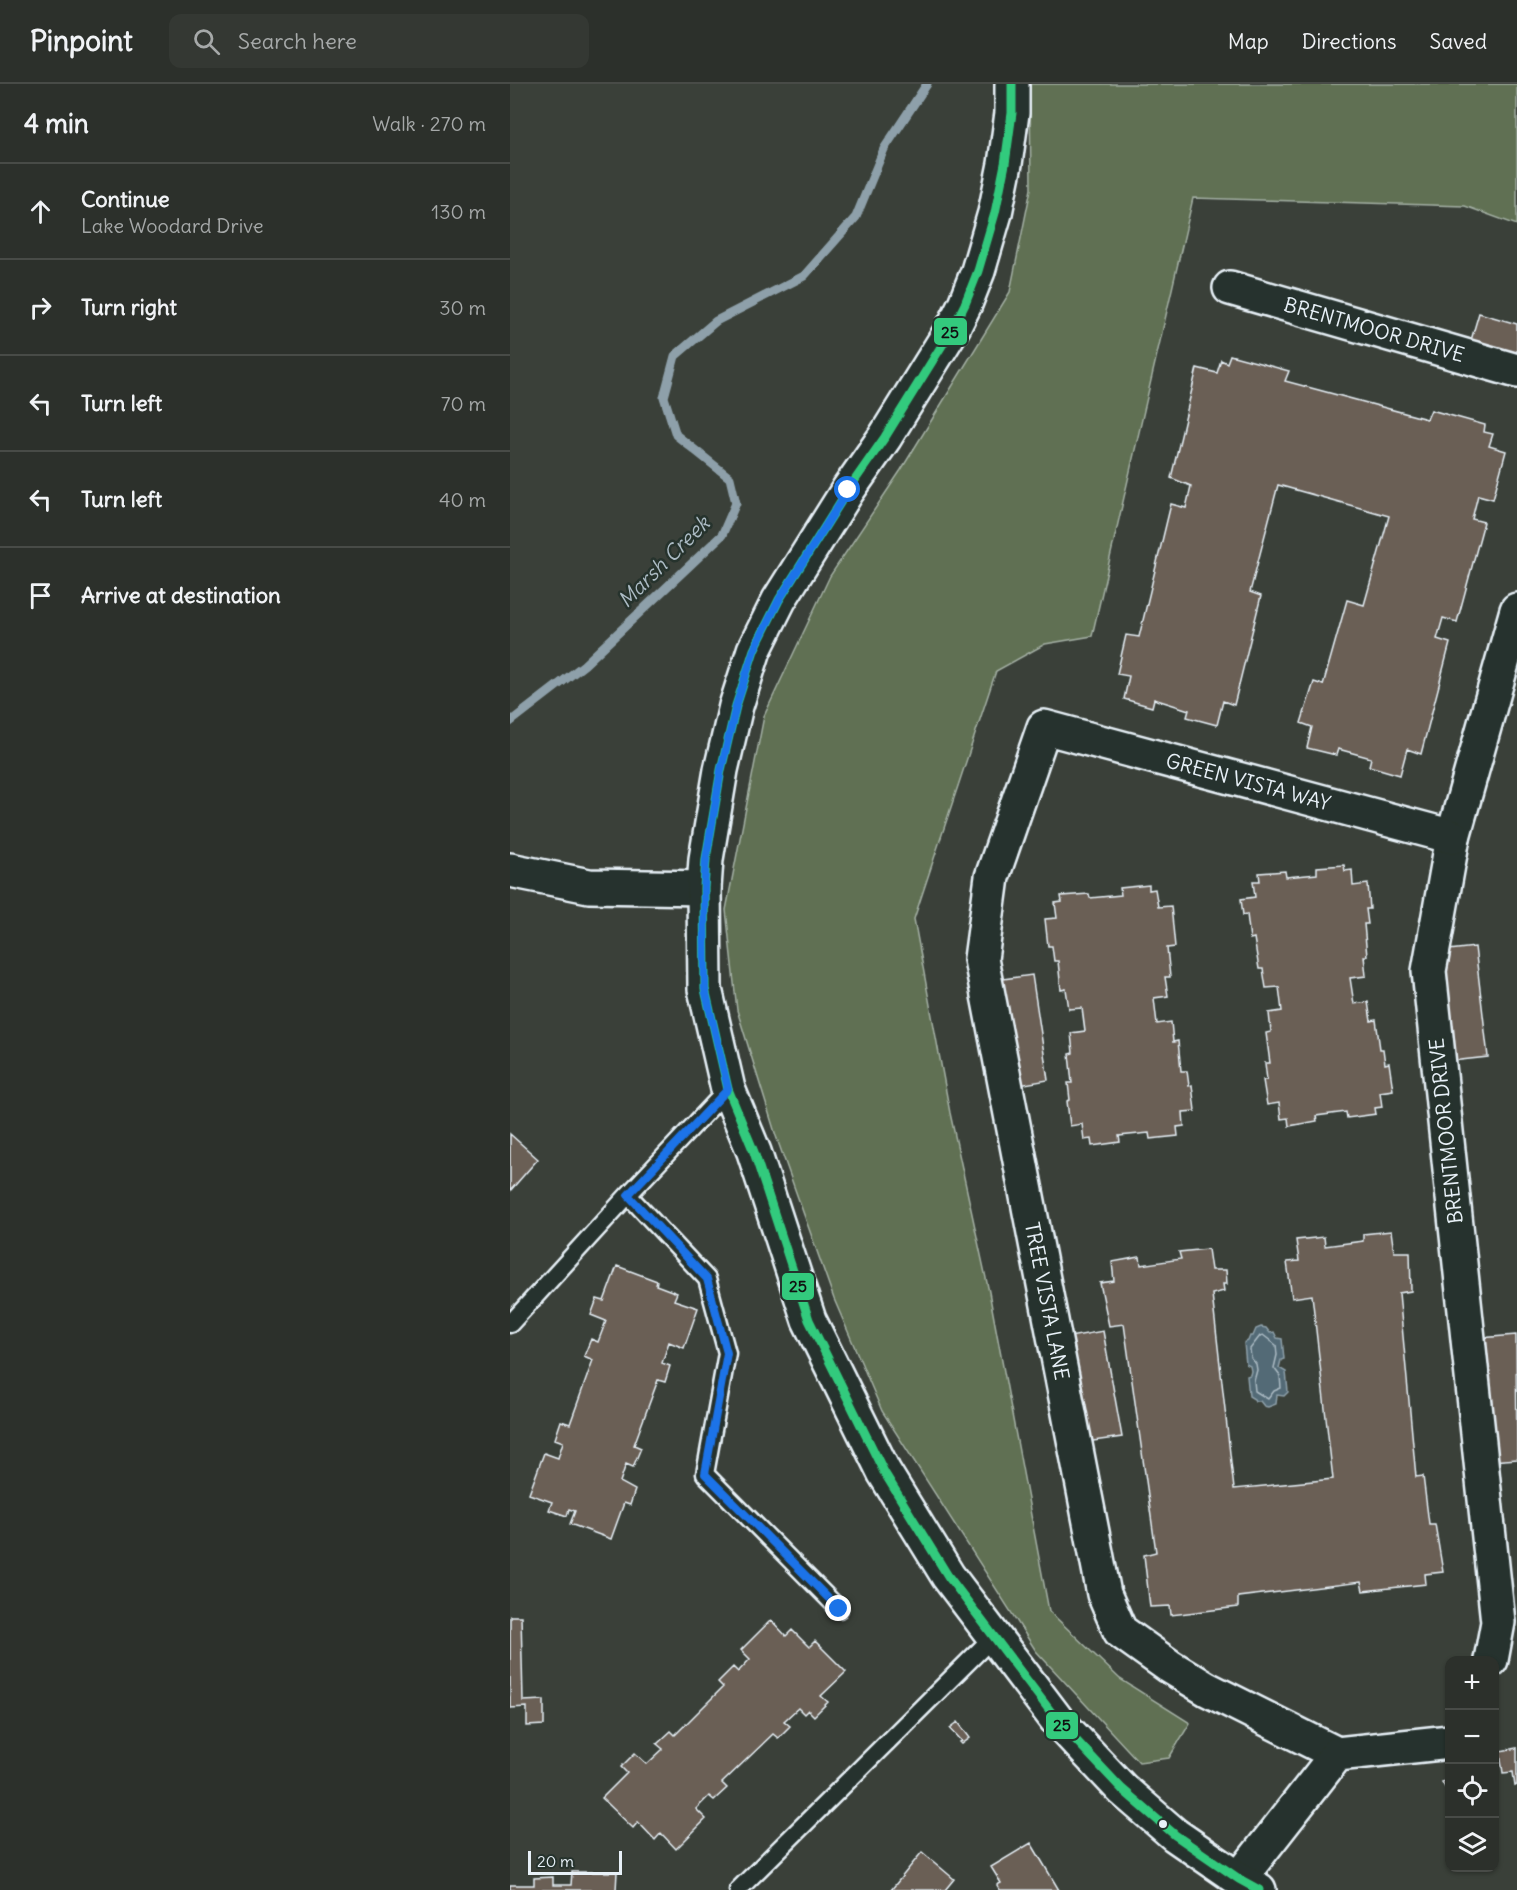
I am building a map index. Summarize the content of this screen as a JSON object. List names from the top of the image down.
{
  "streets": {
    "street": ["BRENTMOOR DRIVE", "GREEN VISTA WAY", "TREE VISTA LANE"]
  },
  "crossings": [
    ["BRENTMOOR DRIVE", "GREEN VISTA WAY"],
    ["GREEN VISTA WAY", "TREE VISTA LANE"]
  ],
  "water": ["Marsh Creek"],
  "lines": ["transit line 25"],
  "scale_bar": "20 m",
  "page": {
    "header": "Pinpoint",
    "search": "Search here",
    "nav": ["Map", "Directions", "Saved"],
    "heading": ["4 min", "Walk · 270 m"],
    "list": [
      ["Continue", "Lake Woodard Drive", "130 m"],
      ["Turn right", "30 m"],
      ["Turn left", "70 m"],
      ["Turn left", "40 m"],
      "Arrive at destination"
    ],
    "map_buttons": ["+", "−"],
    "scale": "20 m"
  }
}
